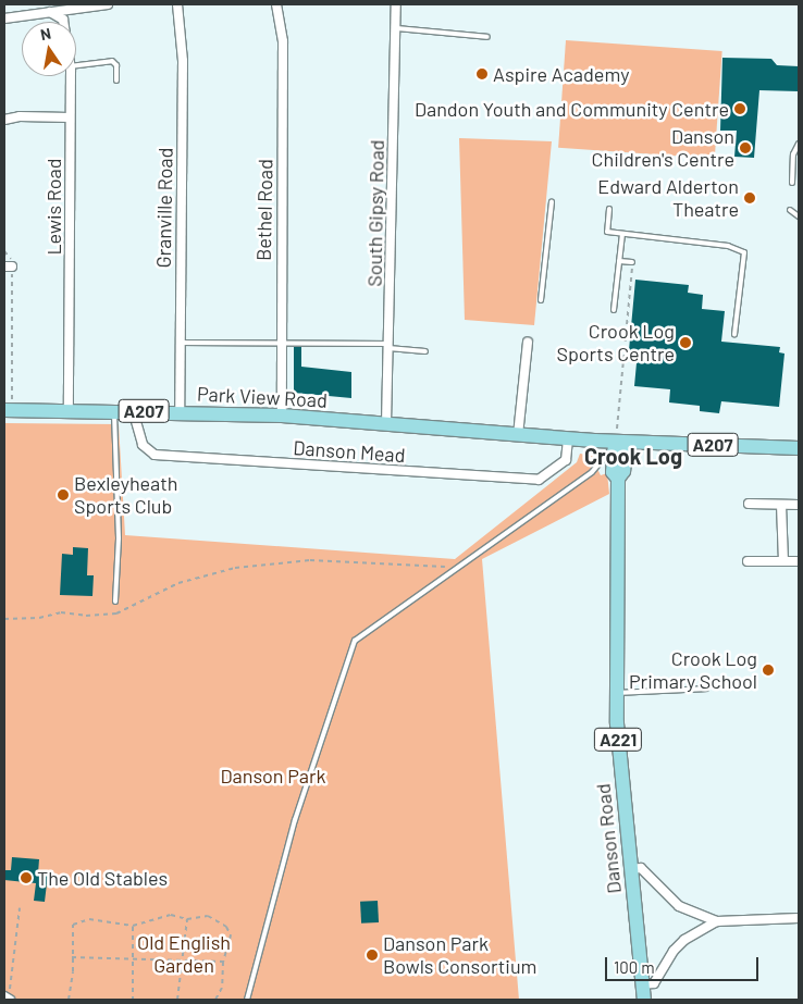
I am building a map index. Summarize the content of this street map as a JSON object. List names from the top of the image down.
{
  "streets": {
    "main road": [
      "Park View Road",
      "A207",
      "A221",
      "Danson Road"
    ],
    "street": [
      "Lewis Road",
      "Granville Road",
      "Bethel Road",
      "South Gipsy Road",
      "Danson Mead"
    ]
  },
  "crossings": [
    ["Lewis Road", "Park View Road"],
    ["Granville Road", "Park View Road"],
    ["Bethel Road", "Park View Road"],
    ["South Gipsy Road", "Park View Road"],
    ["Park View Road", "A207"],
    ["Park View Road", "Danson Mead"],
    ["Park View Road", "Danson Road"],
    ["A207", "Danson Road"]
  ],
  "districts": ["Crook Log"],
  "parks": ["Danson Park", "Old English Garden"],
  "places": [
    "Aspire Academy",
    "Dandon Youth and Community Centre",
    "Danson Children's Centre",
    "Edward Alderton Theatre",
    "Crook Log Sports Centre",
    "Bexleyheath Sports Club",
    "Crook Log Primary School",
    "The Old Stables",
    "Danson Park Bowls Consortium"
  ],
  "scale_bar": "100 m",
  "north": "top"
}
